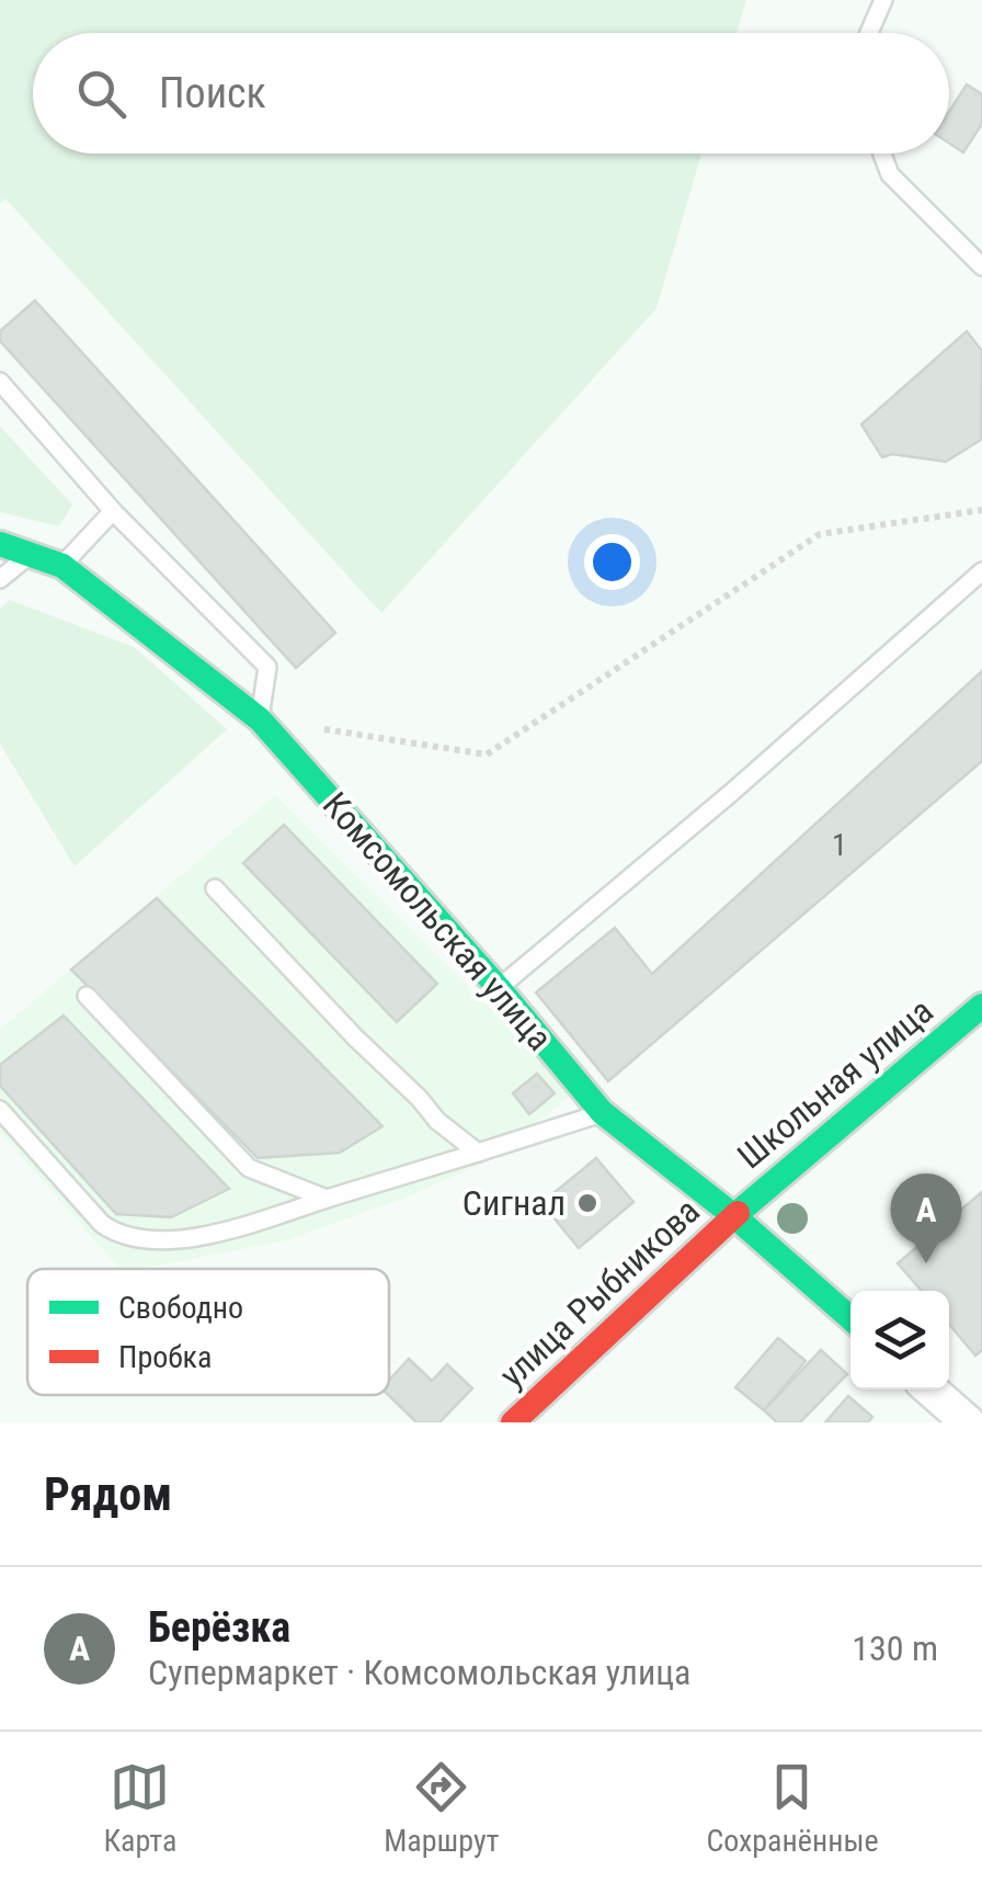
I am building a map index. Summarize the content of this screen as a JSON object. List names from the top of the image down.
{
  "streets": {
    "street": ["Комсомольская улица", "Школьная улица", "улица Рыбникова"]
  },
  "crossings": [
    ["Комсомольская улица", "Школьная улица"],
    ["Комсомольская улица", "улица Рыбникова"],
    ["Школьная улица", "улица Рыбникова"]
  ],
  "places": ["Сигнал"],
  "house_numbers": ["1"],
  "legend": ["Свободно", "Пробка"],
  "page": {
    "search": "Поиск",
    "pins": "A",
    "heading": "Рядом",
    "list": [
      {
        "mark": "A",
        "name": "Берёзка",
        "note": "Супермаркет · Комсомольская улица",
        "value": "130 m"
      }
    ],
    "nav": ["Карта", "Маршрут", "Сохранённые"]
  }
}
